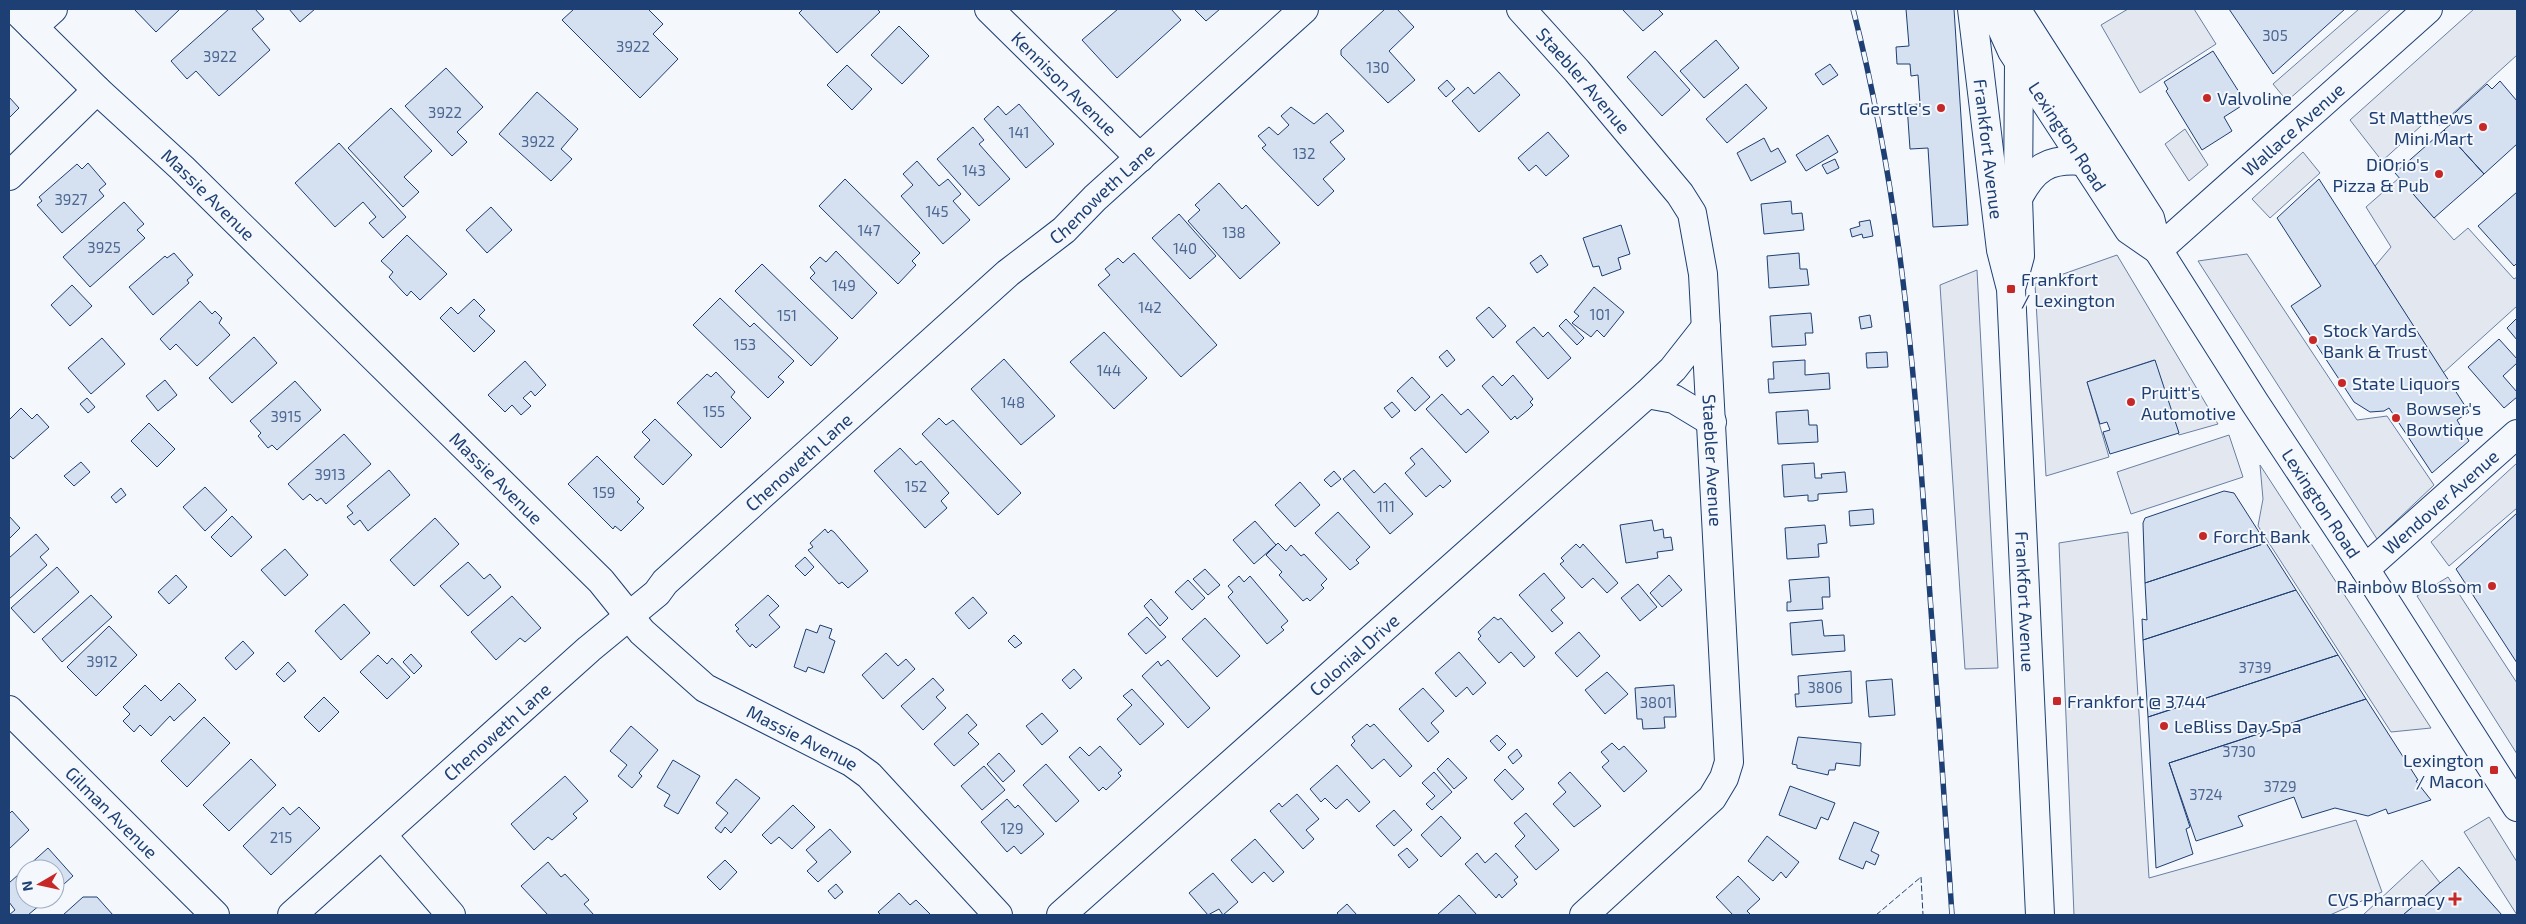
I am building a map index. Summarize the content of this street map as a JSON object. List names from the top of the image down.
{
  "streets": {
    "street": [
      "Staebler Avenue",
      "Kennison Avenue",
      "Wallace Avenue",
      "Lexington Road",
      "Frankfort Avenue",
      "Chenoweth Lane",
      "Massie Avenue",
      "Wendover Avenue",
      "Colonial Drive",
      "Gilman Avenue"
    ]
  },
  "crossings": [
    ["Staebler Avenue", "Colonial Drive"],
    ["Kennison Avenue", "Chenoweth Lane"],
    ["Wallace Avenue", "Lexington Road"],
    ["Lexington Road", "Frankfort Avenue"],
    ["Lexington Road", "Wendover Avenue"],
    ["Chenoweth Lane", "Massie Avenue"]
  ],
  "places": {
    "other": [
      "Valvoline",
      "Gerstle's",
      "St Matthews Mini Mart",
      "DiOrio's Pizza & Pub",
      "Stock Yards Bank & Trust",
      "State Liquors",
      "Pruitt's Automotive",
      "Bowser's Bowtique",
      "Forcht Bank",
      "Rainbow Blossom",
      "LeBliss Day Spa"
    ],
    "transit": ["Frankfort / Lexington", "Frankfort @ 3744", "Lexington / Macon"],
    "health": ["CVS Pharmacy"]
  },
  "house_numbers": [
    "305",
    "3922",
    "3922",
    "130",
    "3922",
    "141",
    "3922",
    "132",
    "143",
    "3927",
    "145",
    "147",
    "138",
    "3925",
    "140",
    "149",
    "142",
    "101",
    "151",
    "153",
    "144",
    "148",
    "155",
    "3915",
    "3913",
    "152",
    "159",
    "111",
    "3912",
    "3739",
    "3806",
    "3801",
    "3730",
    "3729",
    "3724",
    "129",
    "215"
  ],
  "north": "left"
}
